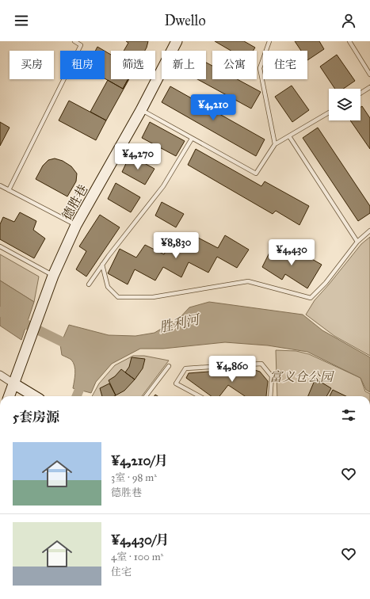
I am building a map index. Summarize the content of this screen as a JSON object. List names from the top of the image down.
{
  "streets": {
    "street": ["德胜巷"]
  },
  "water": ["胜利河"],
  "parks": ["富义仓公园"],
  "page": {
    "header": "Dwello",
    "chip": [
      "买房",
      "租房",
      "筛选",
      "新上",
      "公寓",
      "住宅"
    ],
    "price": [
      "¥4,210",
      "¥4,270",
      "¥8,830",
      "¥4,430",
      "¥4,860"
    ],
    "heading": "5套房源",
    "list": [
      {
        "name": "¥4,210/月",
        "note": "3室 · 98 m² · 德胜巷"
      },
      {
        "name": "¥4,430/月",
        "note": "4室 · 100 m² · 住宅"
      }
    ]
  }
}
